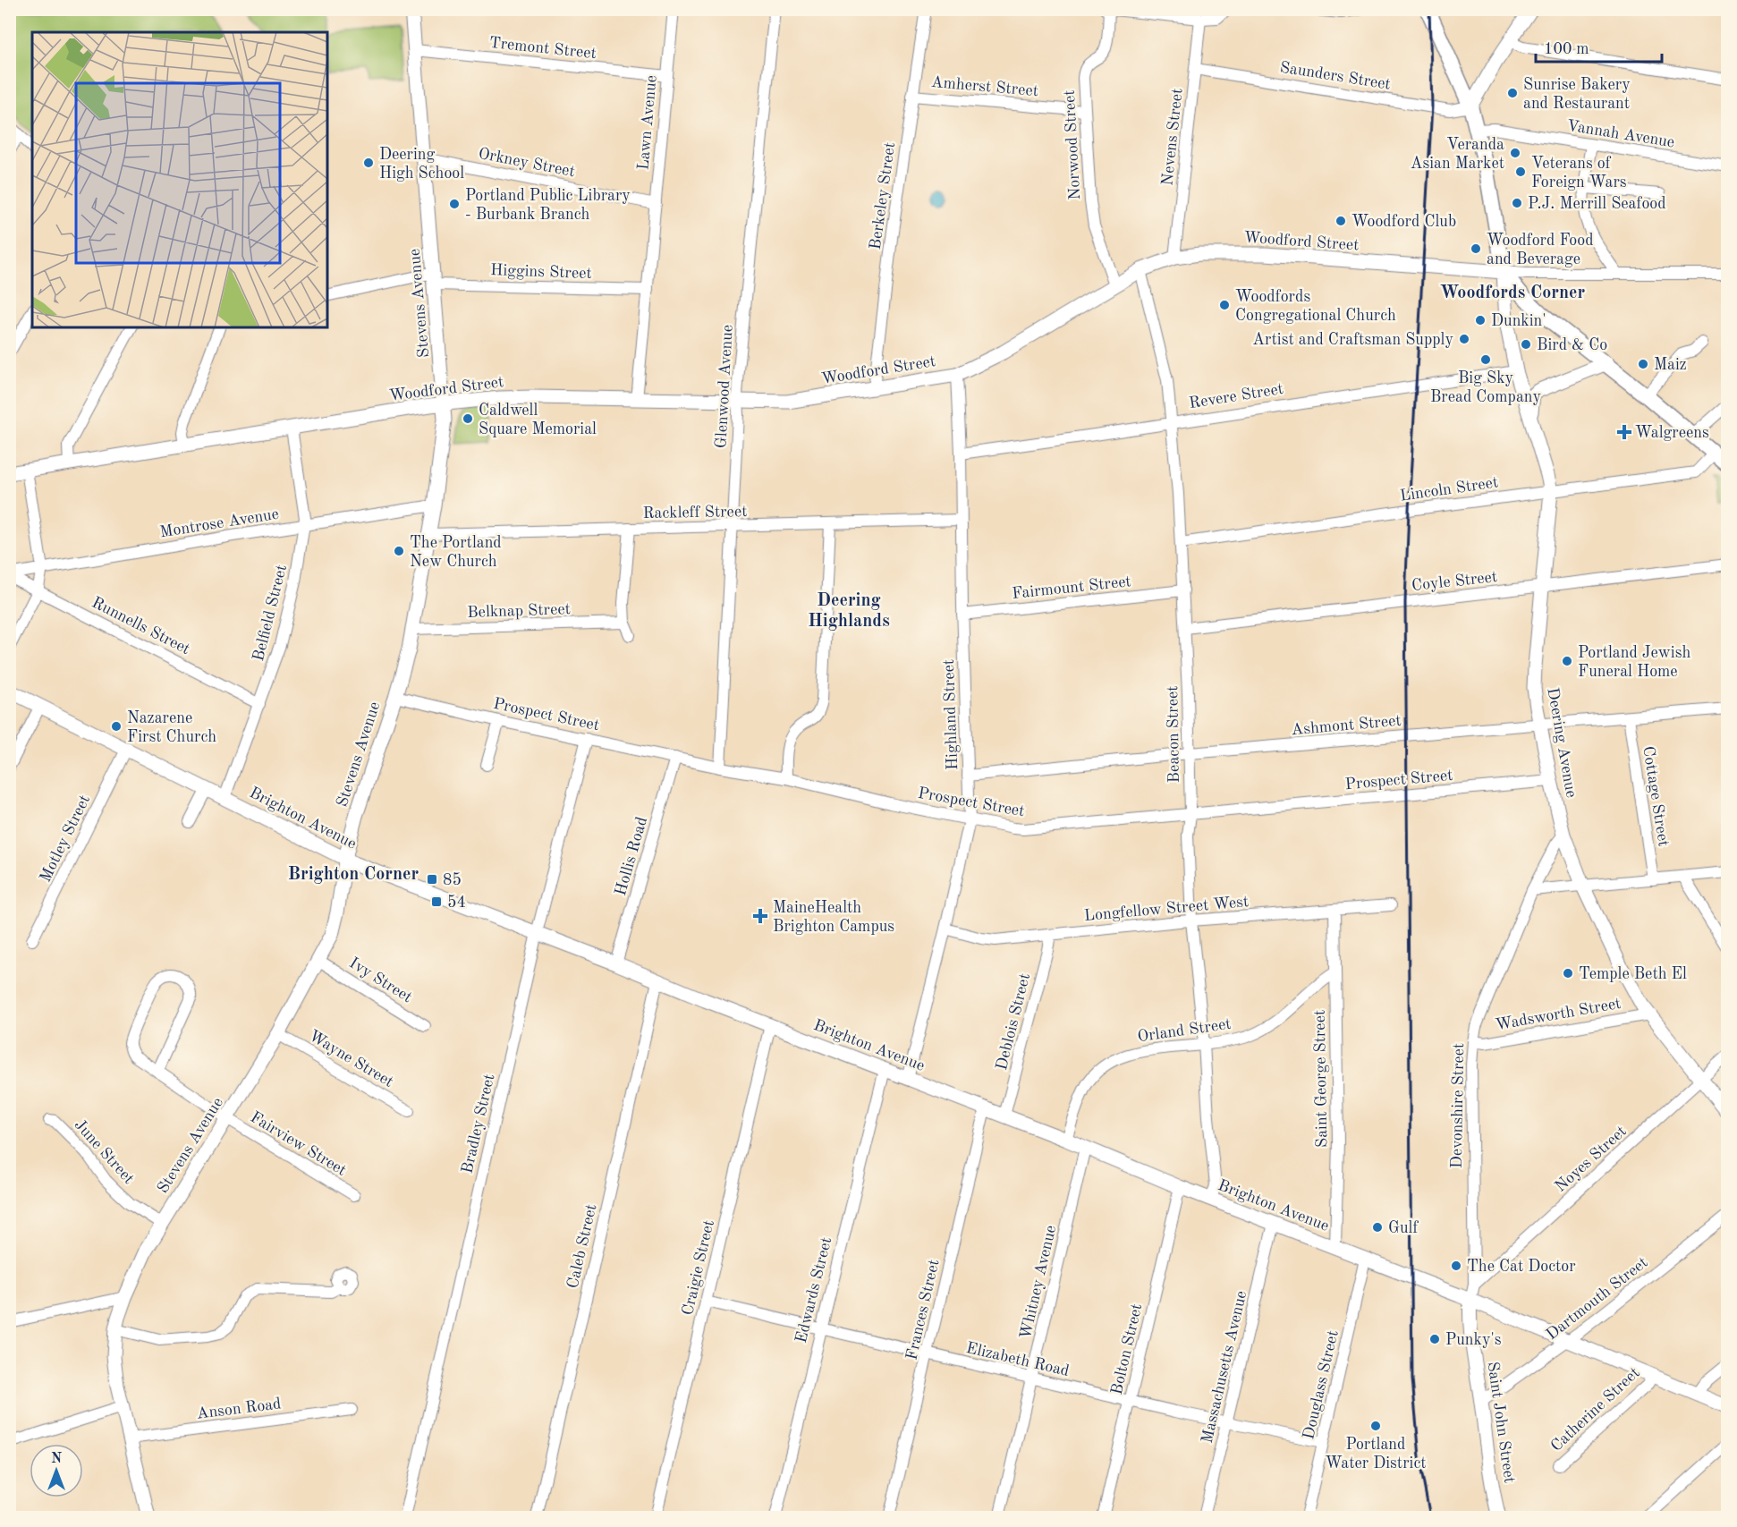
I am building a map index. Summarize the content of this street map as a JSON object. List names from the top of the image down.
{
  "streets": {
    "main road": [
      "Woodford Street",
      "Stevens Avenue",
      "Deering Avenue",
      "Brighton Avenue",
      "Saint John Street"
    ],
    "street": [
      "Tremont Street",
      "Saunders Street",
      "Amherst Street",
      "Lawn Avenue",
      "Vannah Avenue",
      "Nevens Street",
      "Norwood Street",
      "Orkney Street",
      "Berkeley Street",
      "Higgins Street",
      "Glenwood Avenue",
      "Revere Street",
      "Lincoln Street",
      "Rackleff Street",
      "Montrose Avenue",
      "Coyle Street",
      "Fairmount Street",
      "Belknap Street",
      "Belfield Street",
      "Runnells Street",
      "Prospect Street",
      "Highland Street",
      "Ashmont Street",
      "Beacon Street",
      "Cottage Street",
      "Motley Street",
      "Hollis Road",
      "Longfellow Street West",
      "Ivy Street",
      "Wadsworth Street",
      "Deblois Street",
      "Orland Street",
      "Wayne Street",
      "Saint George Street",
      "Devonshire Street",
      "Bradley Street",
      "Fairview Street",
      "June Street",
      "Noyes Street",
      "Caleb Street",
      "Craigie Street",
      "Whitney Avenue",
      "Edwards Street",
      "Dartmouth Street",
      "Frances Street",
      "Bolton Street",
      "Elizabeth Road",
      "Massachusetts Avenue",
      "Douglass Street",
      "Anson Road",
      "Catherine Street"
    ]
  },
  "crossings": [
    ["Tremont Street", "Lawn Avenue"],
    ["Tremont Street", "Stevens Avenue"],
    ["Saunders Street", "Nevens Street"],
    ["Amherst Street", "Norwood Street"],
    ["Amherst Street", "Berkeley Street"],
    ["Lawn Avenue", "Orkney Street"],
    ["Lawn Avenue", "Woodford Street"],
    ["Lawn Avenue", "Higgins Street"],
    ["Nevens Street", "Woodford Street"],
    ["Norwood Street", "Woodford Street"],
    ["Orkney Street", "Stevens Avenue"],
    ["Berkeley Street", "Woodford Street"],
    ["Woodford Street", "Stevens Avenue"],
    ["Woodford Street", "Glenwood Avenue"],
    ["Woodford Street", "Belfield Street"],
    ["Woodford Street", "Highland Street"],
    ["Woodford Street", "Beacon Street"],
    ["Woodford Street", "Deering Avenue"],
    ["Higgins Street", "Stevens Avenue"],
    ["Stevens Avenue", "Rackleff Street"],
    ["Stevens Avenue", "Montrose Avenue"],
    ["Stevens Avenue", "Belknap Street"],
    ["Stevens Avenue", "Prospect Street"],
    ["Stevens Avenue", "Brighton Avenue"],
    ["Stevens Avenue", "Ivy Street"],
    ["Stevens Avenue", "Wayne Street"],
    ["Stevens Avenue", "Fairview Street"],
    ["Stevens Avenue", "June Street"],
    ["Stevens Avenue", "Anson Road"],
    ["Glenwood Avenue", "Rackleff Street"],
    ["Glenwood Avenue", "Prospect Street"],
    ["Revere Street", "Highland Street"],
    ["Revere Street", "Beacon Street"],
    ["Revere Street", "Deering Avenue"],
    ["Lincoln Street", "Beacon Street"],
    ["Lincoln Street", "Deering Avenue"],
    ["Rackleff Street", "Highland Street"],
    ["Montrose Avenue", "Belfield Street"],
    ["Montrose Avenue", "Runnells Street"],
    ["Coyle Street", "Beacon Street"],
    ["Coyle Street", "Deering Avenue"],
    ["Fairmount Street", "Highland Street"],
    ["Fairmount Street", "Beacon Street"],
    ["Belfield Street", "Runnells Street"],
    ["Belfield Street", "Brighton Avenue"],
    ["Prospect Street", "Highland Street"],
    ["Prospect Street", "Beacon Street"],
    ["Prospect Street", "Deering Avenue"],
    ["Prospect Street", "Hollis Road"],
    ["Prospect Street", "Bradley Street"],
    ["Highland Street", "Ashmont Street"],
    ["Highland Street", "Brighton Avenue"],
    ["Highland Street", "Longfellow Street West"],
    ["Ashmont Street", "Beacon Street"],
    ["Ashmont Street", "Deering Avenue"],
    ["Ashmont Street", "Cottage Street"],
    ["Beacon Street", "Brighton Avenue"],
    ["Beacon Street", "Longfellow Street West"],
    ["Beacon Street", "Orland Street"],
    ["Deering Avenue", "Wadsworth Street"],
    ["Deering Avenue", "Devonshire Street"],
    ["Deering Avenue", "Noyes Street"],
    ["Brighton Avenue", "Motley Street"],
    ["Brighton Avenue", "Hollis Road"],
    ["Brighton Avenue", "Deblois Street"],
    ["Brighton Avenue", "Orland Street"],
    ["Brighton Avenue", "Saint George Street"],
    ["Brighton Avenue", "Devonshire Street"],
    ["Brighton Avenue", "Bradley Street"],
    ["Brighton Avenue", "Caleb Street"],
    ["Brighton Avenue", "Craigie Street"],
    ["Brighton Avenue", "Whitney Avenue"],
    ["Brighton Avenue", "Edwards Street"],
    ["Brighton Avenue", "Dartmouth Street"],
    ["Brighton Avenue", "Frances Street"],
    ["Brighton Avenue", "Bolton Street"],
    ["Brighton Avenue", "Massachusetts Avenue"],
    ["Brighton Avenue", "Douglass Street"],
    ["Brighton Avenue", "Catherine Street"],
    ["Brighton Avenue", "Saint John Street"],
    ["Longfellow Street West", "Deblois Street"],
    ["Longfellow Street West", "Saint George Street"],
    ["Wadsworth Street", "Devonshire Street"],
    ["Orland Street", "Saint George Street"],
    ["Devonshire Street", "Noyes Street"],
    ["Devonshire Street", "Saint John Street"],
    ["Craigie Street", "Elizabeth Road"],
    ["Whitney Avenue", "Elizabeth Road"],
    ["Edwards Street", "Elizabeth Road"],
    ["Dartmouth Street", "Saint John Street"],
    ["Frances Street", "Elizabeth Road"],
    ["Bolton Street", "Elizabeth Road"],
    ["Elizabeth Road", "Massachusetts Avenue"],
    ["Elizabeth Road", "Douglass Street"]
  ],
  "districts": ["Woodfords Corner", "Deering Highlands", "Brighton Corner"],
  "places": {
    "other": [
      "Sunrise Bakery and Restaurant",
      "Veranda Asian Market",
      "Deering High School",
      "Veterans of Foreign Wars",
      "P.J. Merrill Seafood",
      "Portland Public Library - Burbank Branch",
      "Woodford Club",
      "Woodford Food and Beverage",
      "Woodfords Congregational Church",
      "Dunkin'",
      "Artist and Craftsman Supply",
      "Bird & Co",
      "Big Sky Bread Company",
      "Maiz",
      "Caldwell Square Memorial",
      "The Portland New Church",
      "Portland Jewish Funeral Home",
      "Nazarene First Church",
      "Temple Beth El",
      "Gulf",
      "The Cat Doctor",
      "Punky's",
      "Portland Water District"
    ],
    "health": ["Walgreens", "MaineHealth Brighton Campus"],
    "transit": ["85", "54"]
  },
  "scale_bar": "100 m",
  "north": "top"
}
